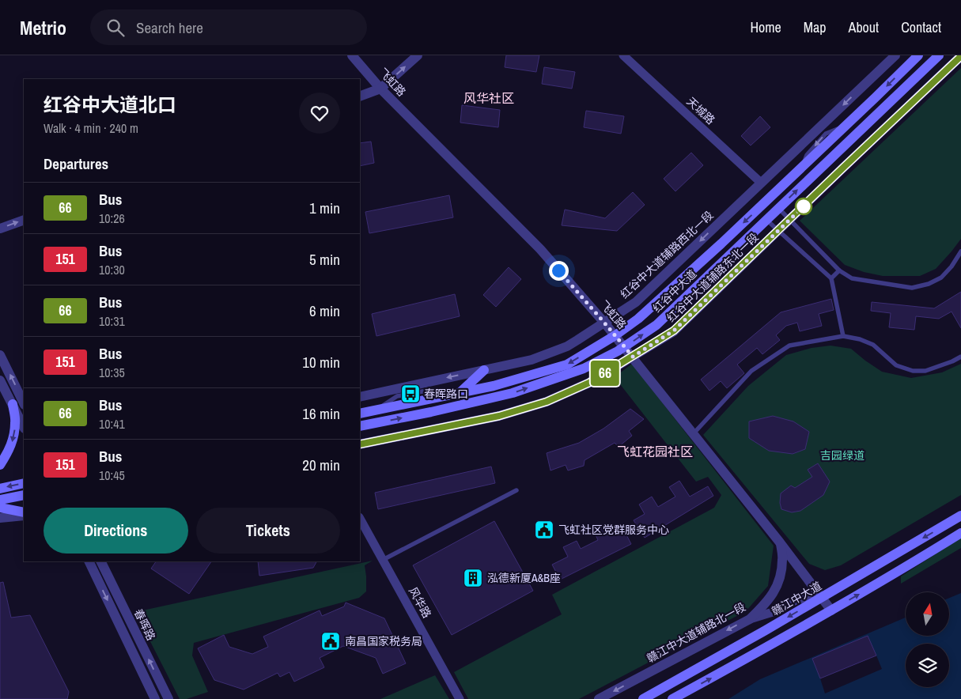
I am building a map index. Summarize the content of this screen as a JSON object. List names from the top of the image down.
{
  "streets": {
    "main road": ["红谷中大道", "赣江中大道"],
    "street": [
      "飞虹路",
      "天城路",
      "红谷中大道辅路西北一段",
      "红谷中大道辅路东北一段",
      "风华路",
      "春晖路",
      "赣江中大道辅路北一段"
    ]
  },
  "crossings": [
    ["飞虹路", "红谷中大道辅路西北一段"],
    ["飞虹路", "红谷中大道辅路东北一段"],
    ["飞虹路", "红谷中大道"],
    ["飞虹路", "赣江中大道"],
    ["飞虹路", "赣江中大道辅路北一段"],
    ["天城路", "红谷中大道辅路西北一段"]
  ],
  "one_way": ["红谷中大道辅路西北一段", "赣江中大道辅路北一段"],
  "districts": ["风华社区", "飞虹花园社区"],
  "parks": ["吉园绿道"],
  "places": {
    "bus stop": ["春晖路口"],
    "public building": ["飞虹社区党群服务中心", "南昌国家税务局"],
    "building": ["泓德新厦A&B座"]
  },
  "lines": ["bus line 66"],
  "north": "top",
  "page": {
    "header": "Metrio",
    "search": "Search here",
    "nav": [
      "Home",
      "Map",
      "About",
      "Contact"
    ],
    "on_map": "66",
    "heading": [
      ["红谷中大道北口", "Walk · 4 min · 240 m"],
      "Departures"
    ],
    "list": [
      {
        "mark": "66",
        "name": "Bus",
        "note": "10:26",
        "value": "1 min"
      },
      {
        "mark": "151",
        "name": "Bus",
        "note": "10:30",
        "value": "5 min"
      },
      {
        "mark": "66",
        "name": "Bus",
        "note": "10:31",
        "value": "6 min"
      },
      {
        "mark": "151",
        "name": "Bus",
        "note": "10:35",
        "value": "10 min"
      },
      {
        "mark": "66",
        "name": "Bus",
        "note": "10:41",
        "value": "16 min"
      },
      {
        "mark": "151",
        "name": "Bus",
        "note": "10:45",
        "value": "20 min"
      }
    ],
    "buttons": ["Directions", "Tickets"]
  }
}
